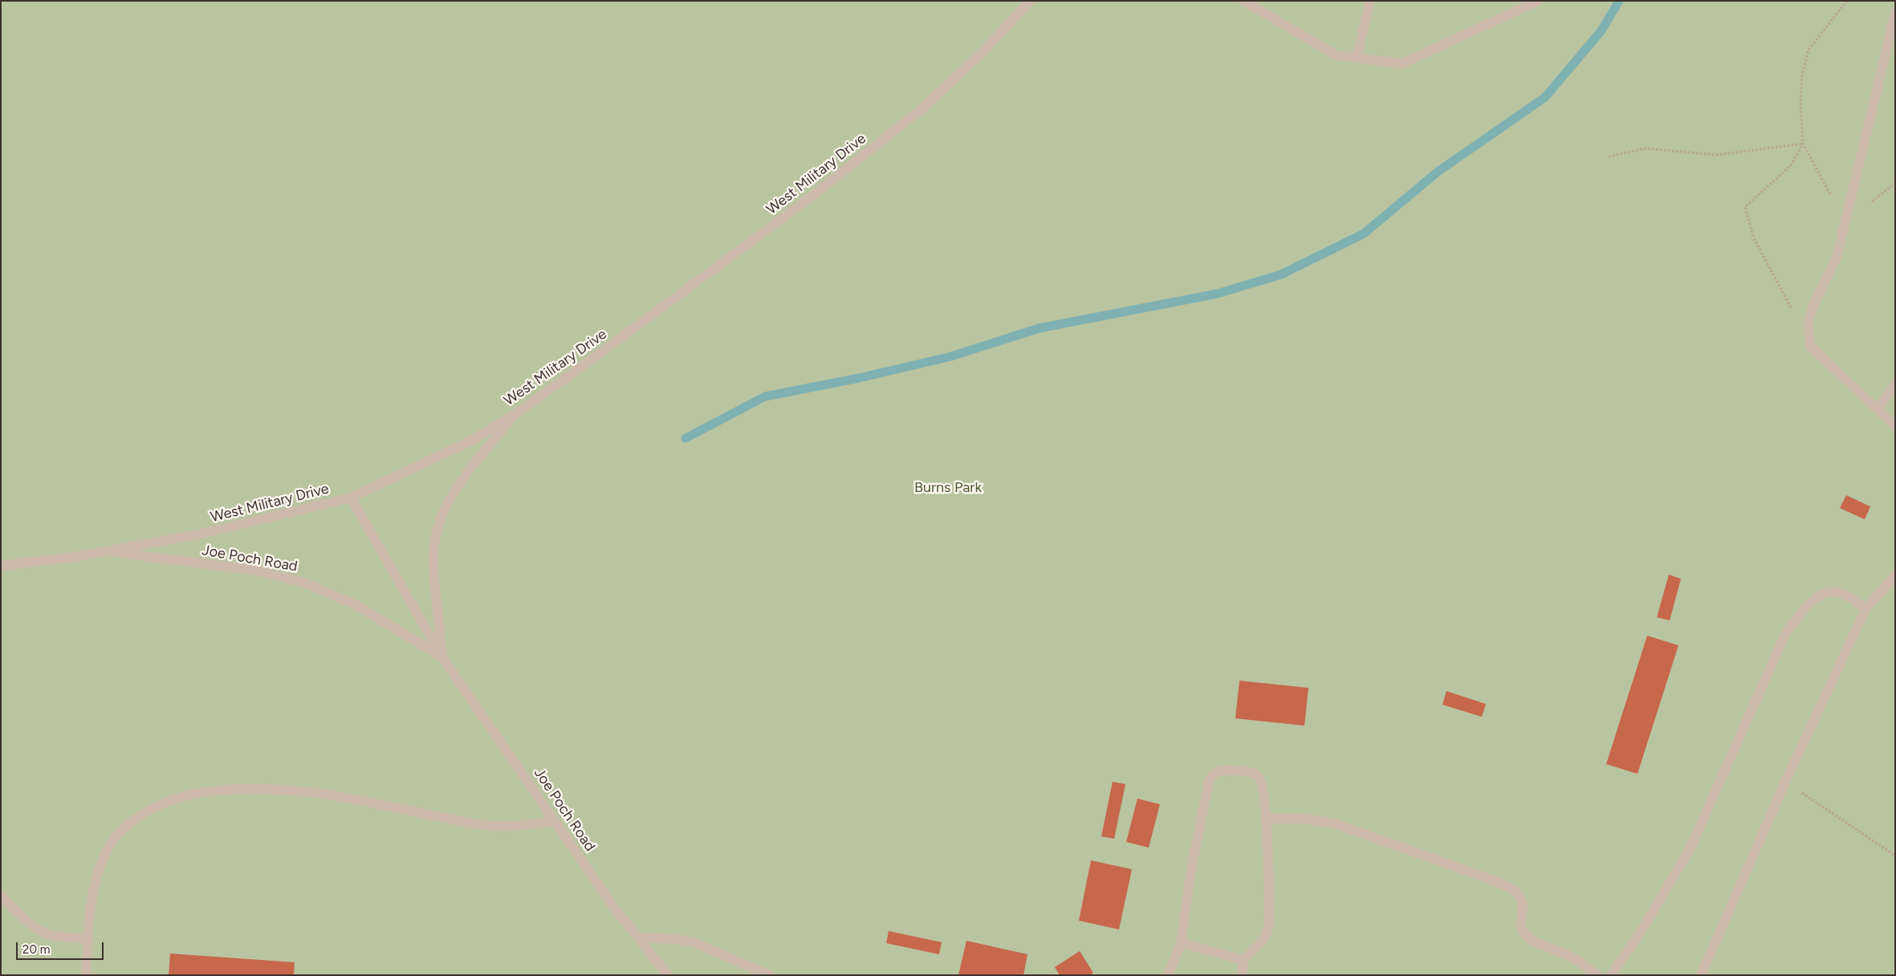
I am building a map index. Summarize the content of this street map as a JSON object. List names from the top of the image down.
{
  "streets": {
    "street": ["West Military Drive", "Joe Poch Road"]
  },
  "crossings": [
    ["West Military Drive", "Joe Poch Road"]
  ],
  "parks": ["Burns Park"],
  "scale_bar": "20 m"
}
